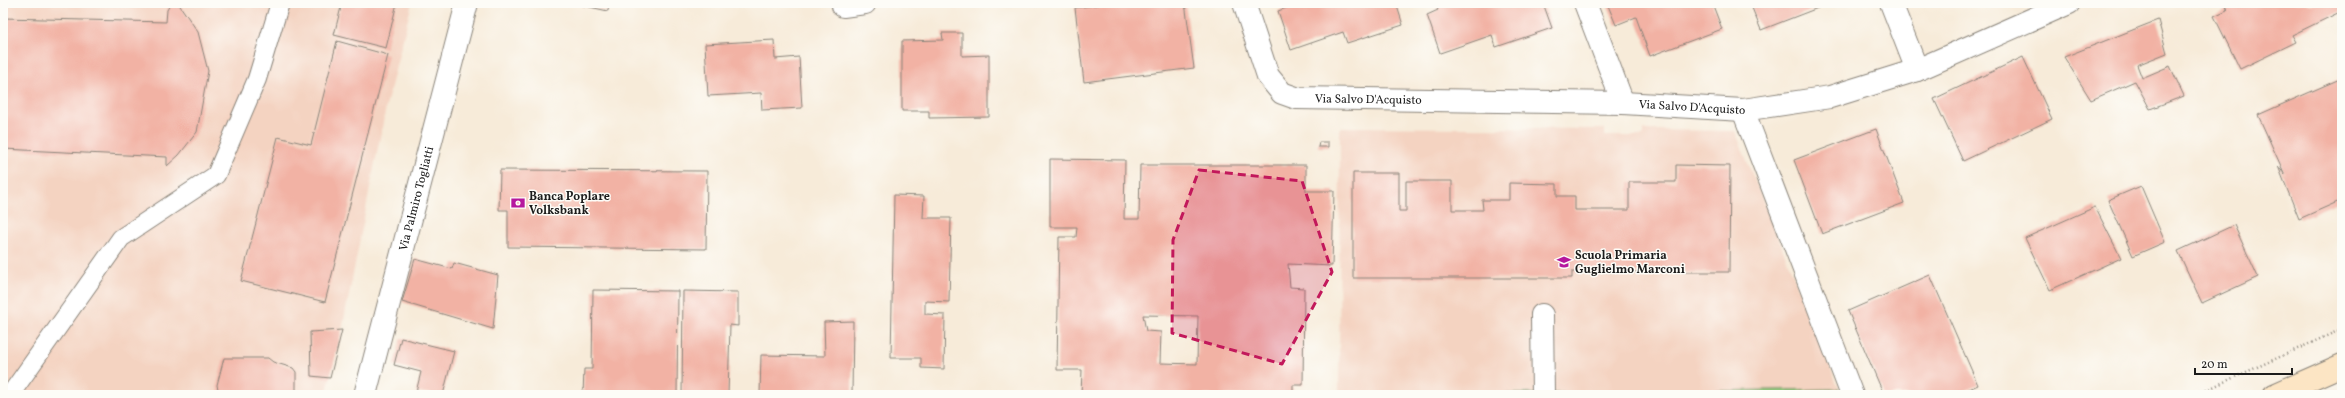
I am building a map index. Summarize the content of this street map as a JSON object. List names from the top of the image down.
{
  "streets": {
    "street": ["Via Salvo D'Acquisto", "Via Palmiro Togliatti"]
  },
  "places": {
    "bank": ["Banca Poplare Volksbank"],
    "school or university": ["Scuola Primaria Guglielmo Marconi"]
  },
  "scale_bar": "20 m"
}
